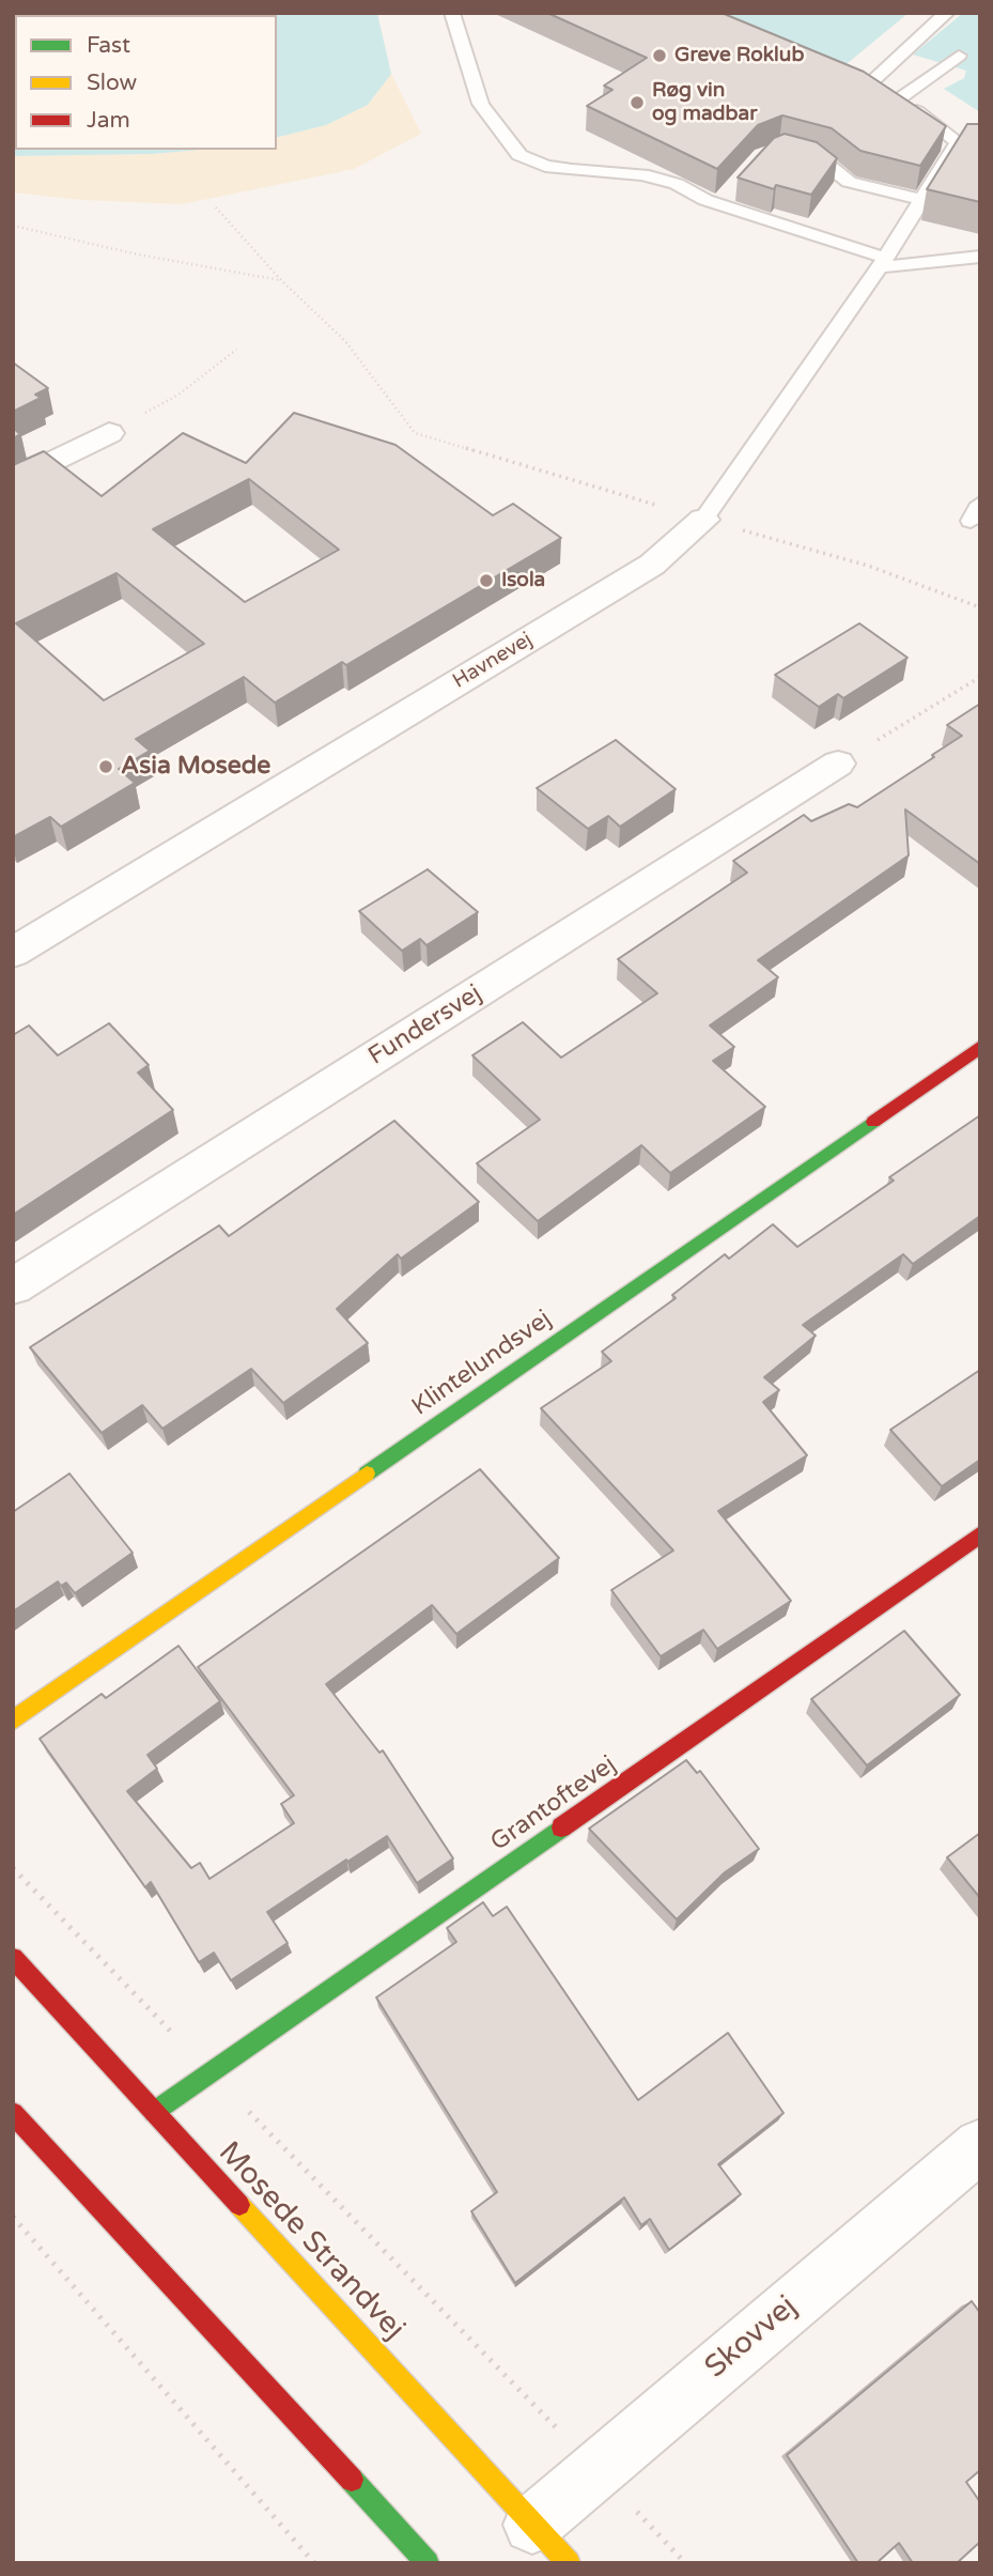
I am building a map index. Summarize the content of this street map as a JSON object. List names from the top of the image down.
{
  "streets": {
    "street": [
      "Havnevej",
      "Fundersvej",
      "Klintelundsvej",
      "Grantoftevej",
      "Mosede Strandvej",
      "Skovvej"
    ]
  },
  "crossings": [
    ["Grantoftevej", "Mosede Strandvej"],
    ["Mosede Strandvej", "Skovvej"]
  ],
  "places": [
    "Greve Roklub",
    "Røg vin og madbar",
    "Isola",
    "Asia Mosede"
  ],
  "legend": ["Fast", "Slow", "Jam"]
}
